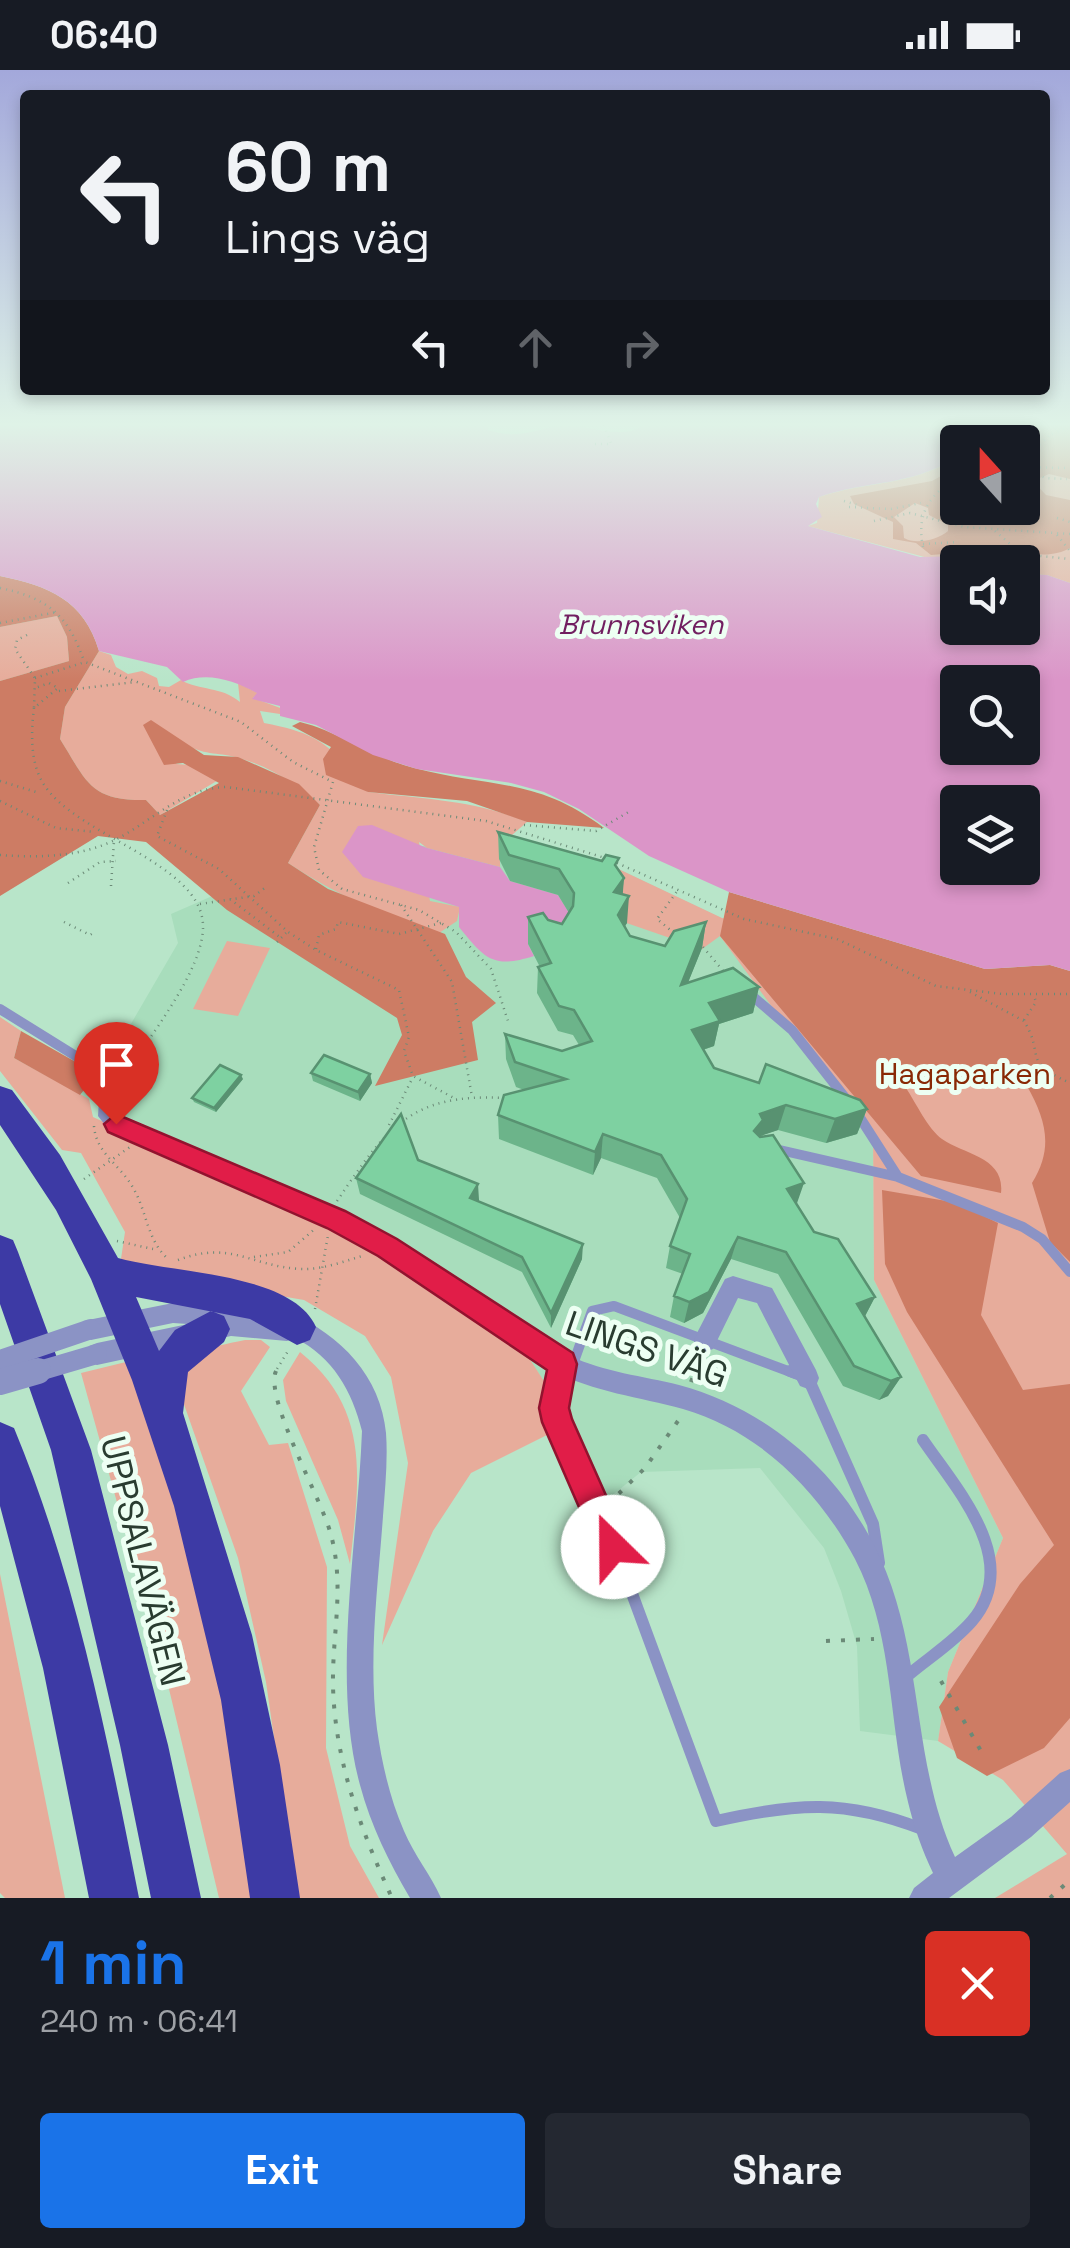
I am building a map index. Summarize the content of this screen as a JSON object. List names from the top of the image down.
{
  "streets": {
    "highway": ["UPPSALAVÄGEN"],
    "street": ["LINGS VÄG"]
  },
  "water": ["Brunnsviken"],
  "parks": ["Hagaparken"],
  "north": "top",
  "page": {
    "status": "06:40",
    "turn": ["60 m", "Lings väg"],
    "heading": ["1 min", "240 m · 06:41"],
    "buttons": ["Exit", "Share"]
  }
}
